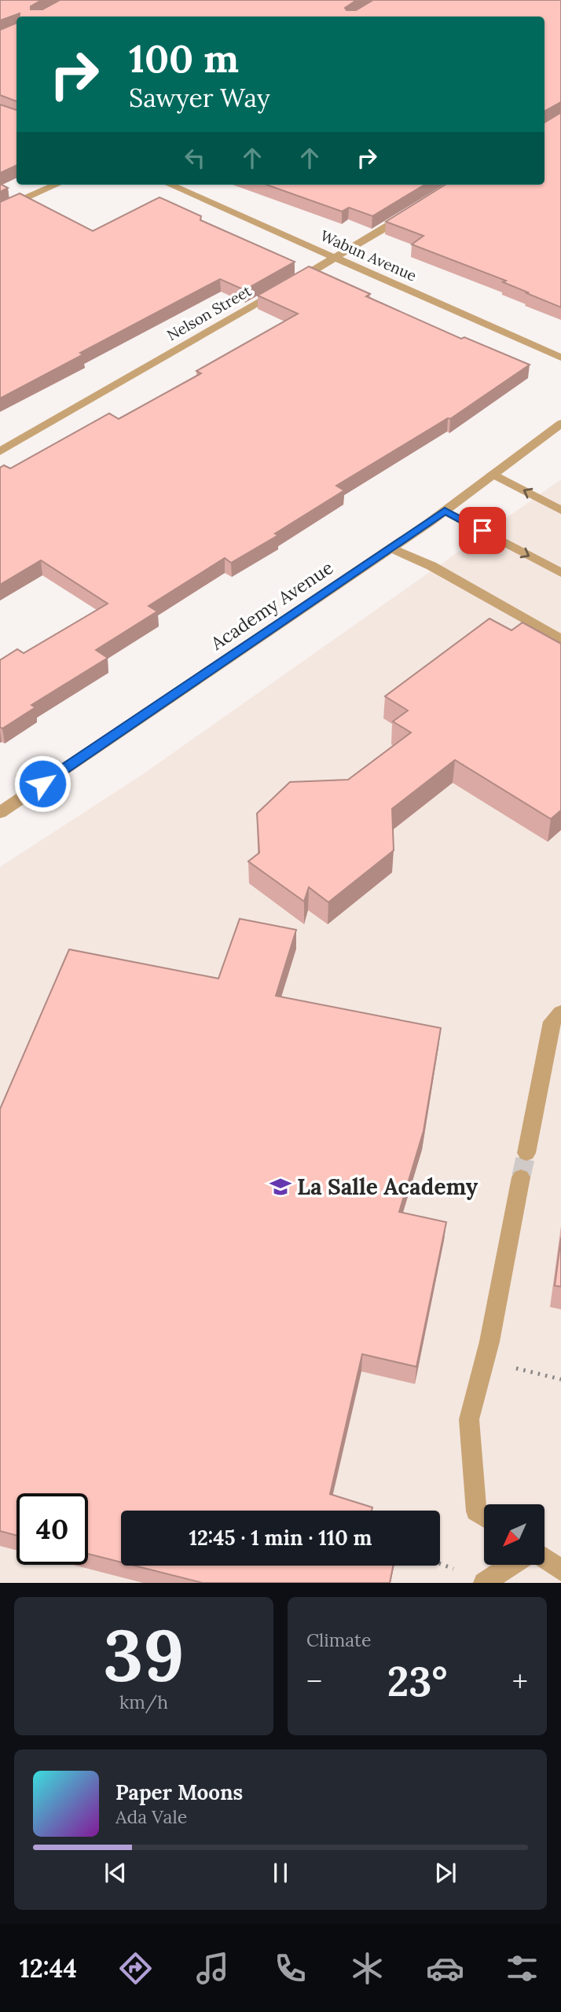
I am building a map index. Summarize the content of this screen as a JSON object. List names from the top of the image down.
{
  "streets": {
    "street": ["Wabun Avenue", "Nelson Street", "Academy Avenue"]
  },
  "crossings": [
    ["Wabun Avenue", "Nelson Street"]
  ],
  "places": {
    "school or university": ["La Salle Academy"]
  },
  "north": "bottom left",
  "page": {
    "turn": ["100 m", "Sawyer Way"],
    "limit": "40",
    "trip": "12:45 · 1 min · 110 m",
    "tile": [
      ["39", "km/h"],
      "Climate"
    ],
    "heat": ["−", "23°", "+"],
    "song": ["Paper Moons", "Ada Vale"],
    "tabs": "12:44"
  }
}
